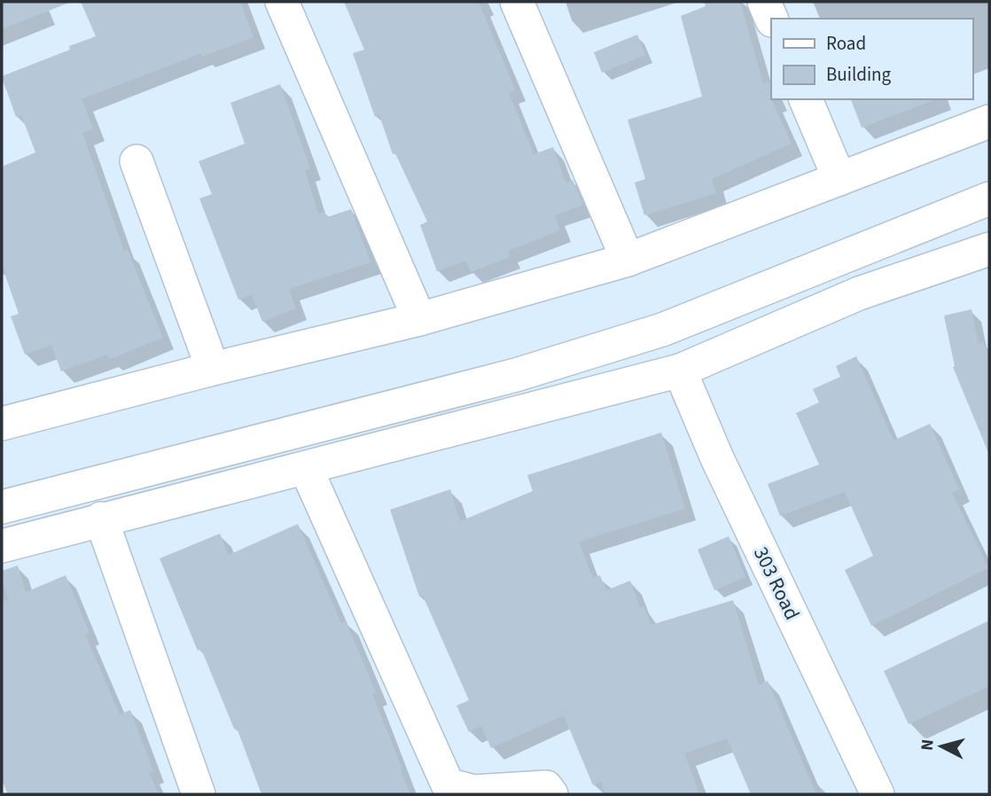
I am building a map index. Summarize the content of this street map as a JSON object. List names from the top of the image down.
{
  "streets": {
    "street": ["303 Road"]
  },
  "legend": ["Road", "Building"],
  "north": "left"
}
